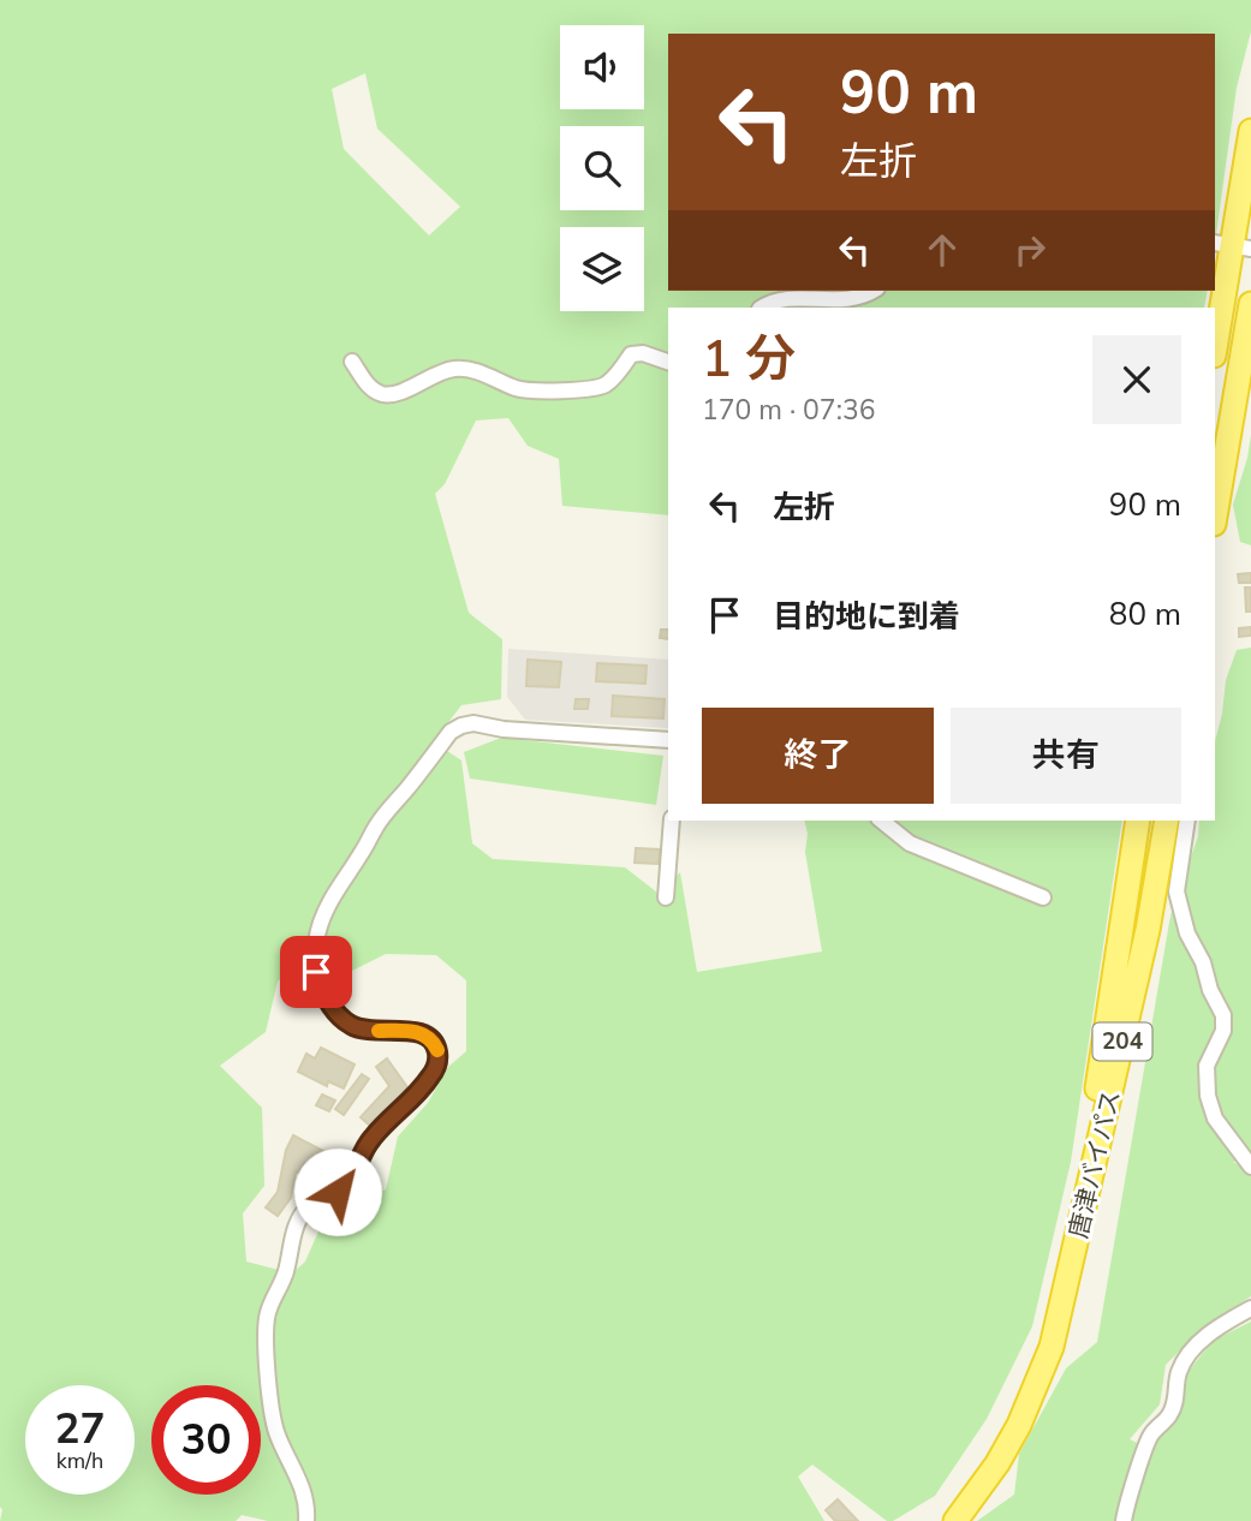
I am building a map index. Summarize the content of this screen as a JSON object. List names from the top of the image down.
{
  "streets": {
    "highway": ["204", "唐津バイパス"]
  },
  "page": {
    "turn": ["90 m", "左折"],
    "heading": ["1 分", "170 m · 07:36"],
    "list": [
      {
        "name": "左折",
        "value": "90 m"
      },
      {
        "name": "目的地に到着",
        "value": "80 m"
      }
    ],
    "buttons": ["終了", "共有"],
    "speed": "27 km/h",
    "limit": "30"
  }
}
